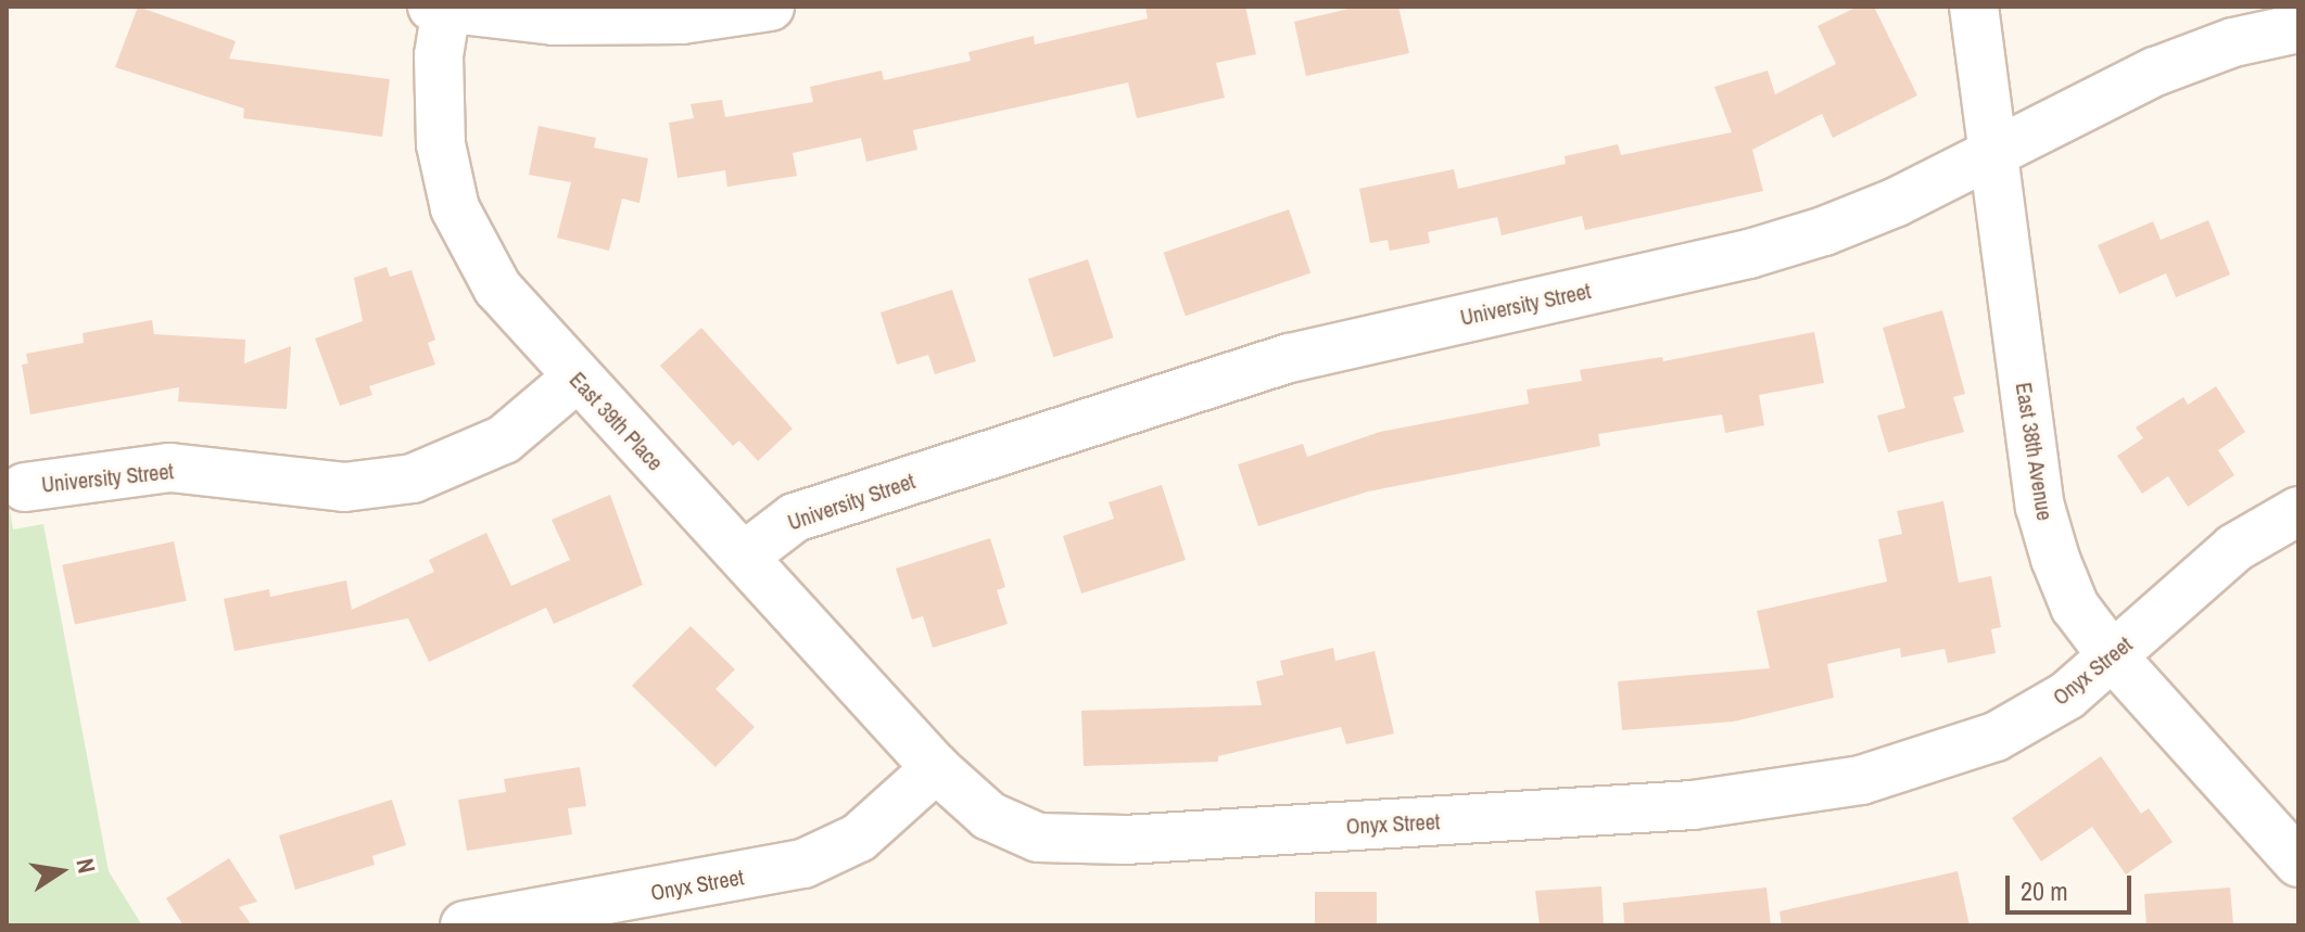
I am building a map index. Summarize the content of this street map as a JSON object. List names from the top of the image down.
{
  "streets": {
    "street": [
      "University Street",
      "East 39th Place",
      "East 38th Avenue",
      "Onyx Street"
    ]
  },
  "crossings": [
    ["University Street", "East 39th Place"],
    ["University Street", "East 38th Avenue"],
    ["East 39th Place", "Onyx Street"],
    ["East 38th Avenue", "Onyx Street"]
  ],
  "scale_bar": "20 m",
  "north": "right"
}
